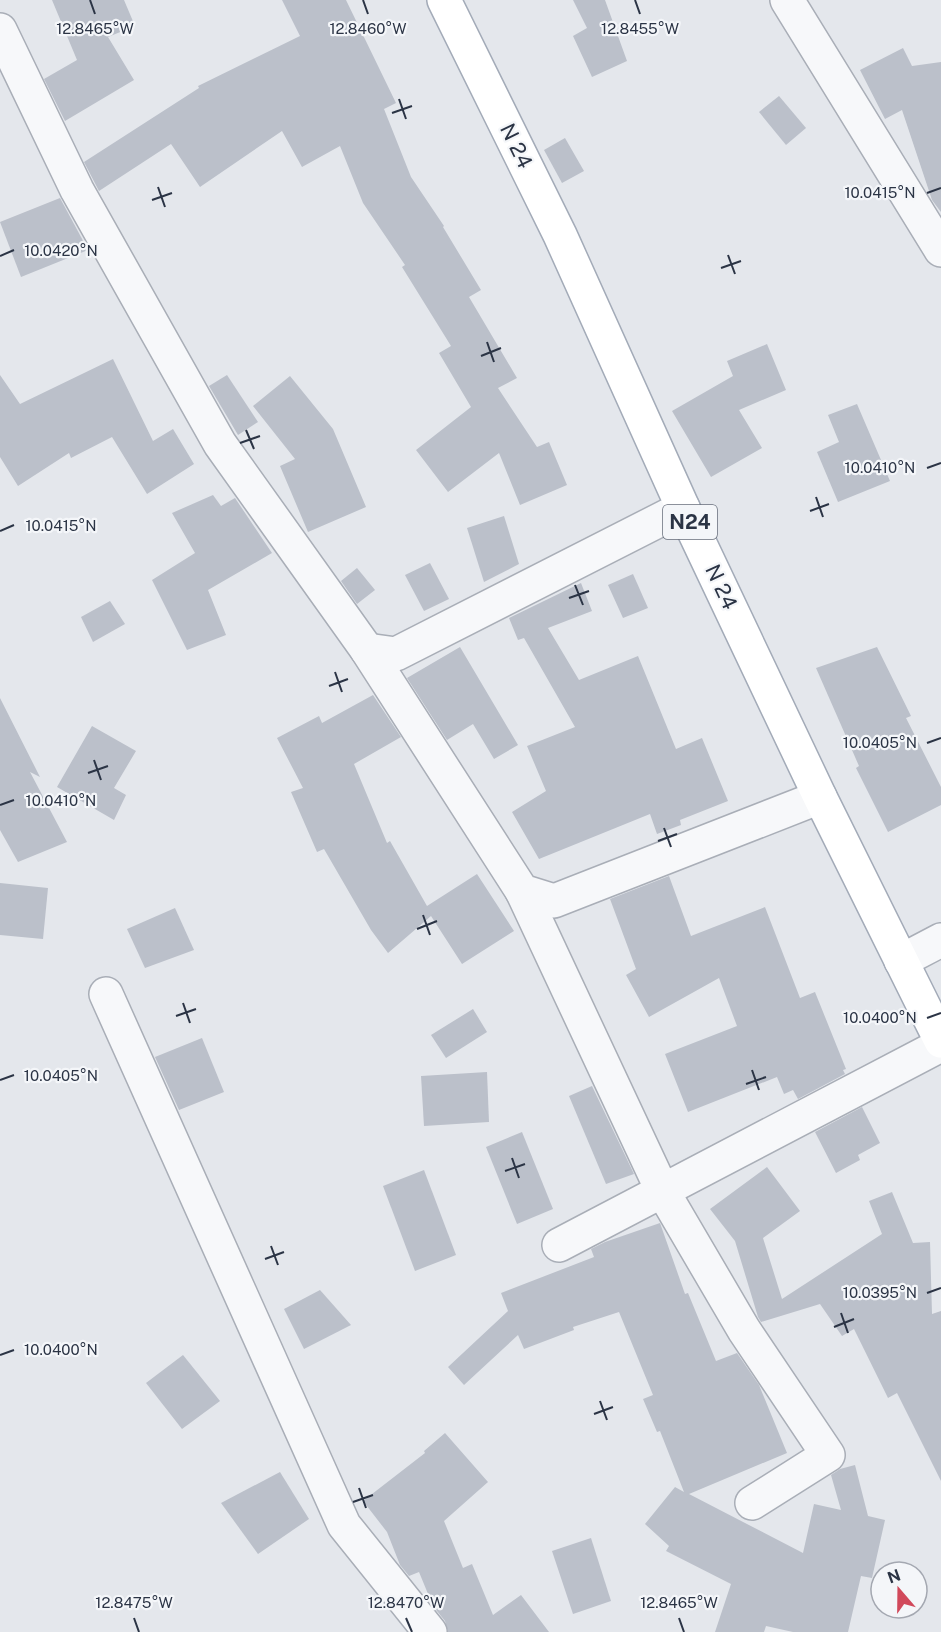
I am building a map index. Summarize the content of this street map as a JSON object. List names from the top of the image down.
{
  "streets": {
    "main road": ["N 24", "N24"]
  },
  "north": "top",
  "coordinates": [
    "12.8465°W",
    "12.8460°W",
    "12.8455°W",
    "10.0415°N",
    "10.0420°N",
    "10.0410°N",
    "10.0405°N",
    "10.0400°N",
    "10.0395°N",
    "12.8475°W",
    "12.8470°W"
  ]
}
